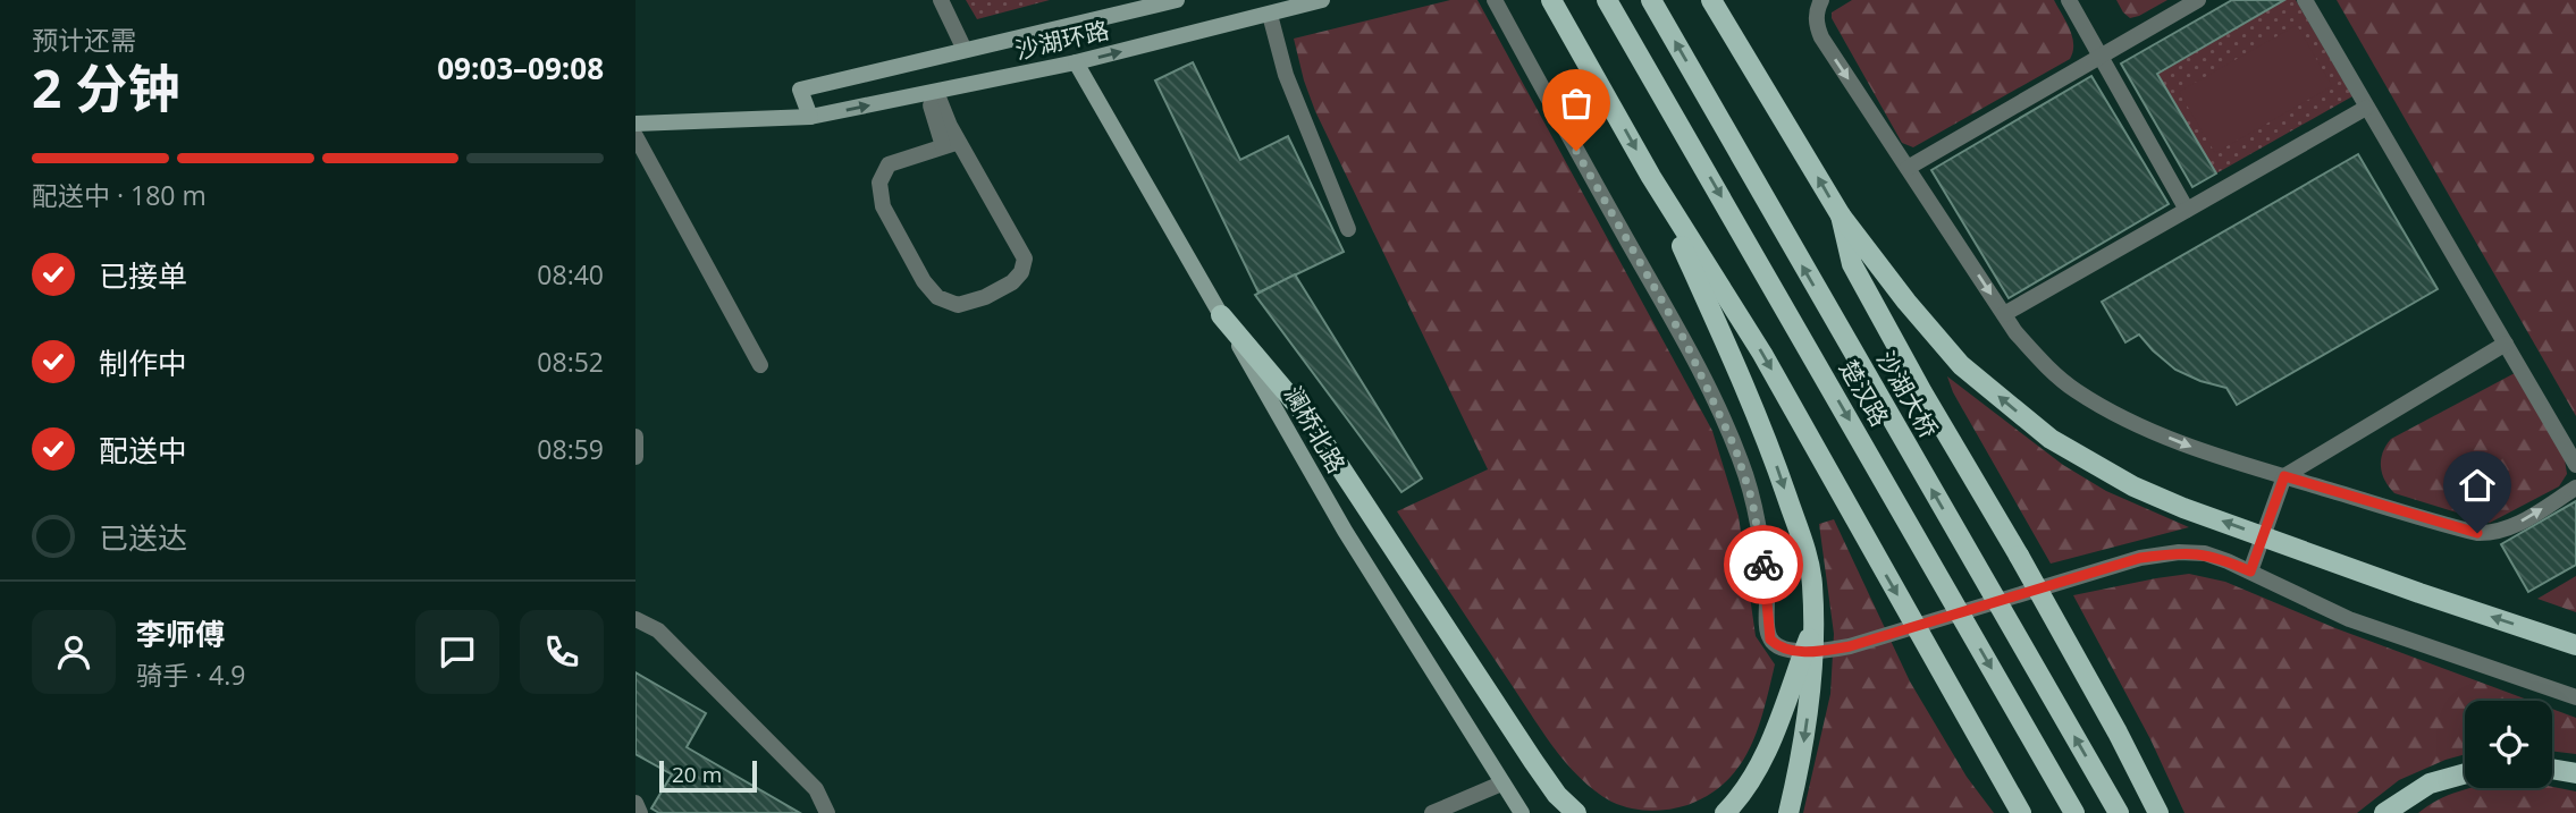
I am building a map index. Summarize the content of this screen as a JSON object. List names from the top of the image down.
{
  "streets": {
    "main road": ["楚汉路", "沙湖大桥"],
    "street": ["沙湖环路", "澜桥北路"]
  },
  "crossings": [
    ["沙湖环路", "澜桥北路"]
  ],
  "scale_bar": "20 m",
  "page": {
    "heading": ["2 分钟", "预计还需", "09:03–09:08"],
    "panel": ["李师傅", "骑手 · 4.9"],
    "bar": "配送中 · 180 m",
    "list": [
      ["已接单", "08:40"],
      ["制作中", "08:52"],
      ["配送中", "08:59"],
      "已送达"
    ],
    "scale": "20 m"
  }
}
